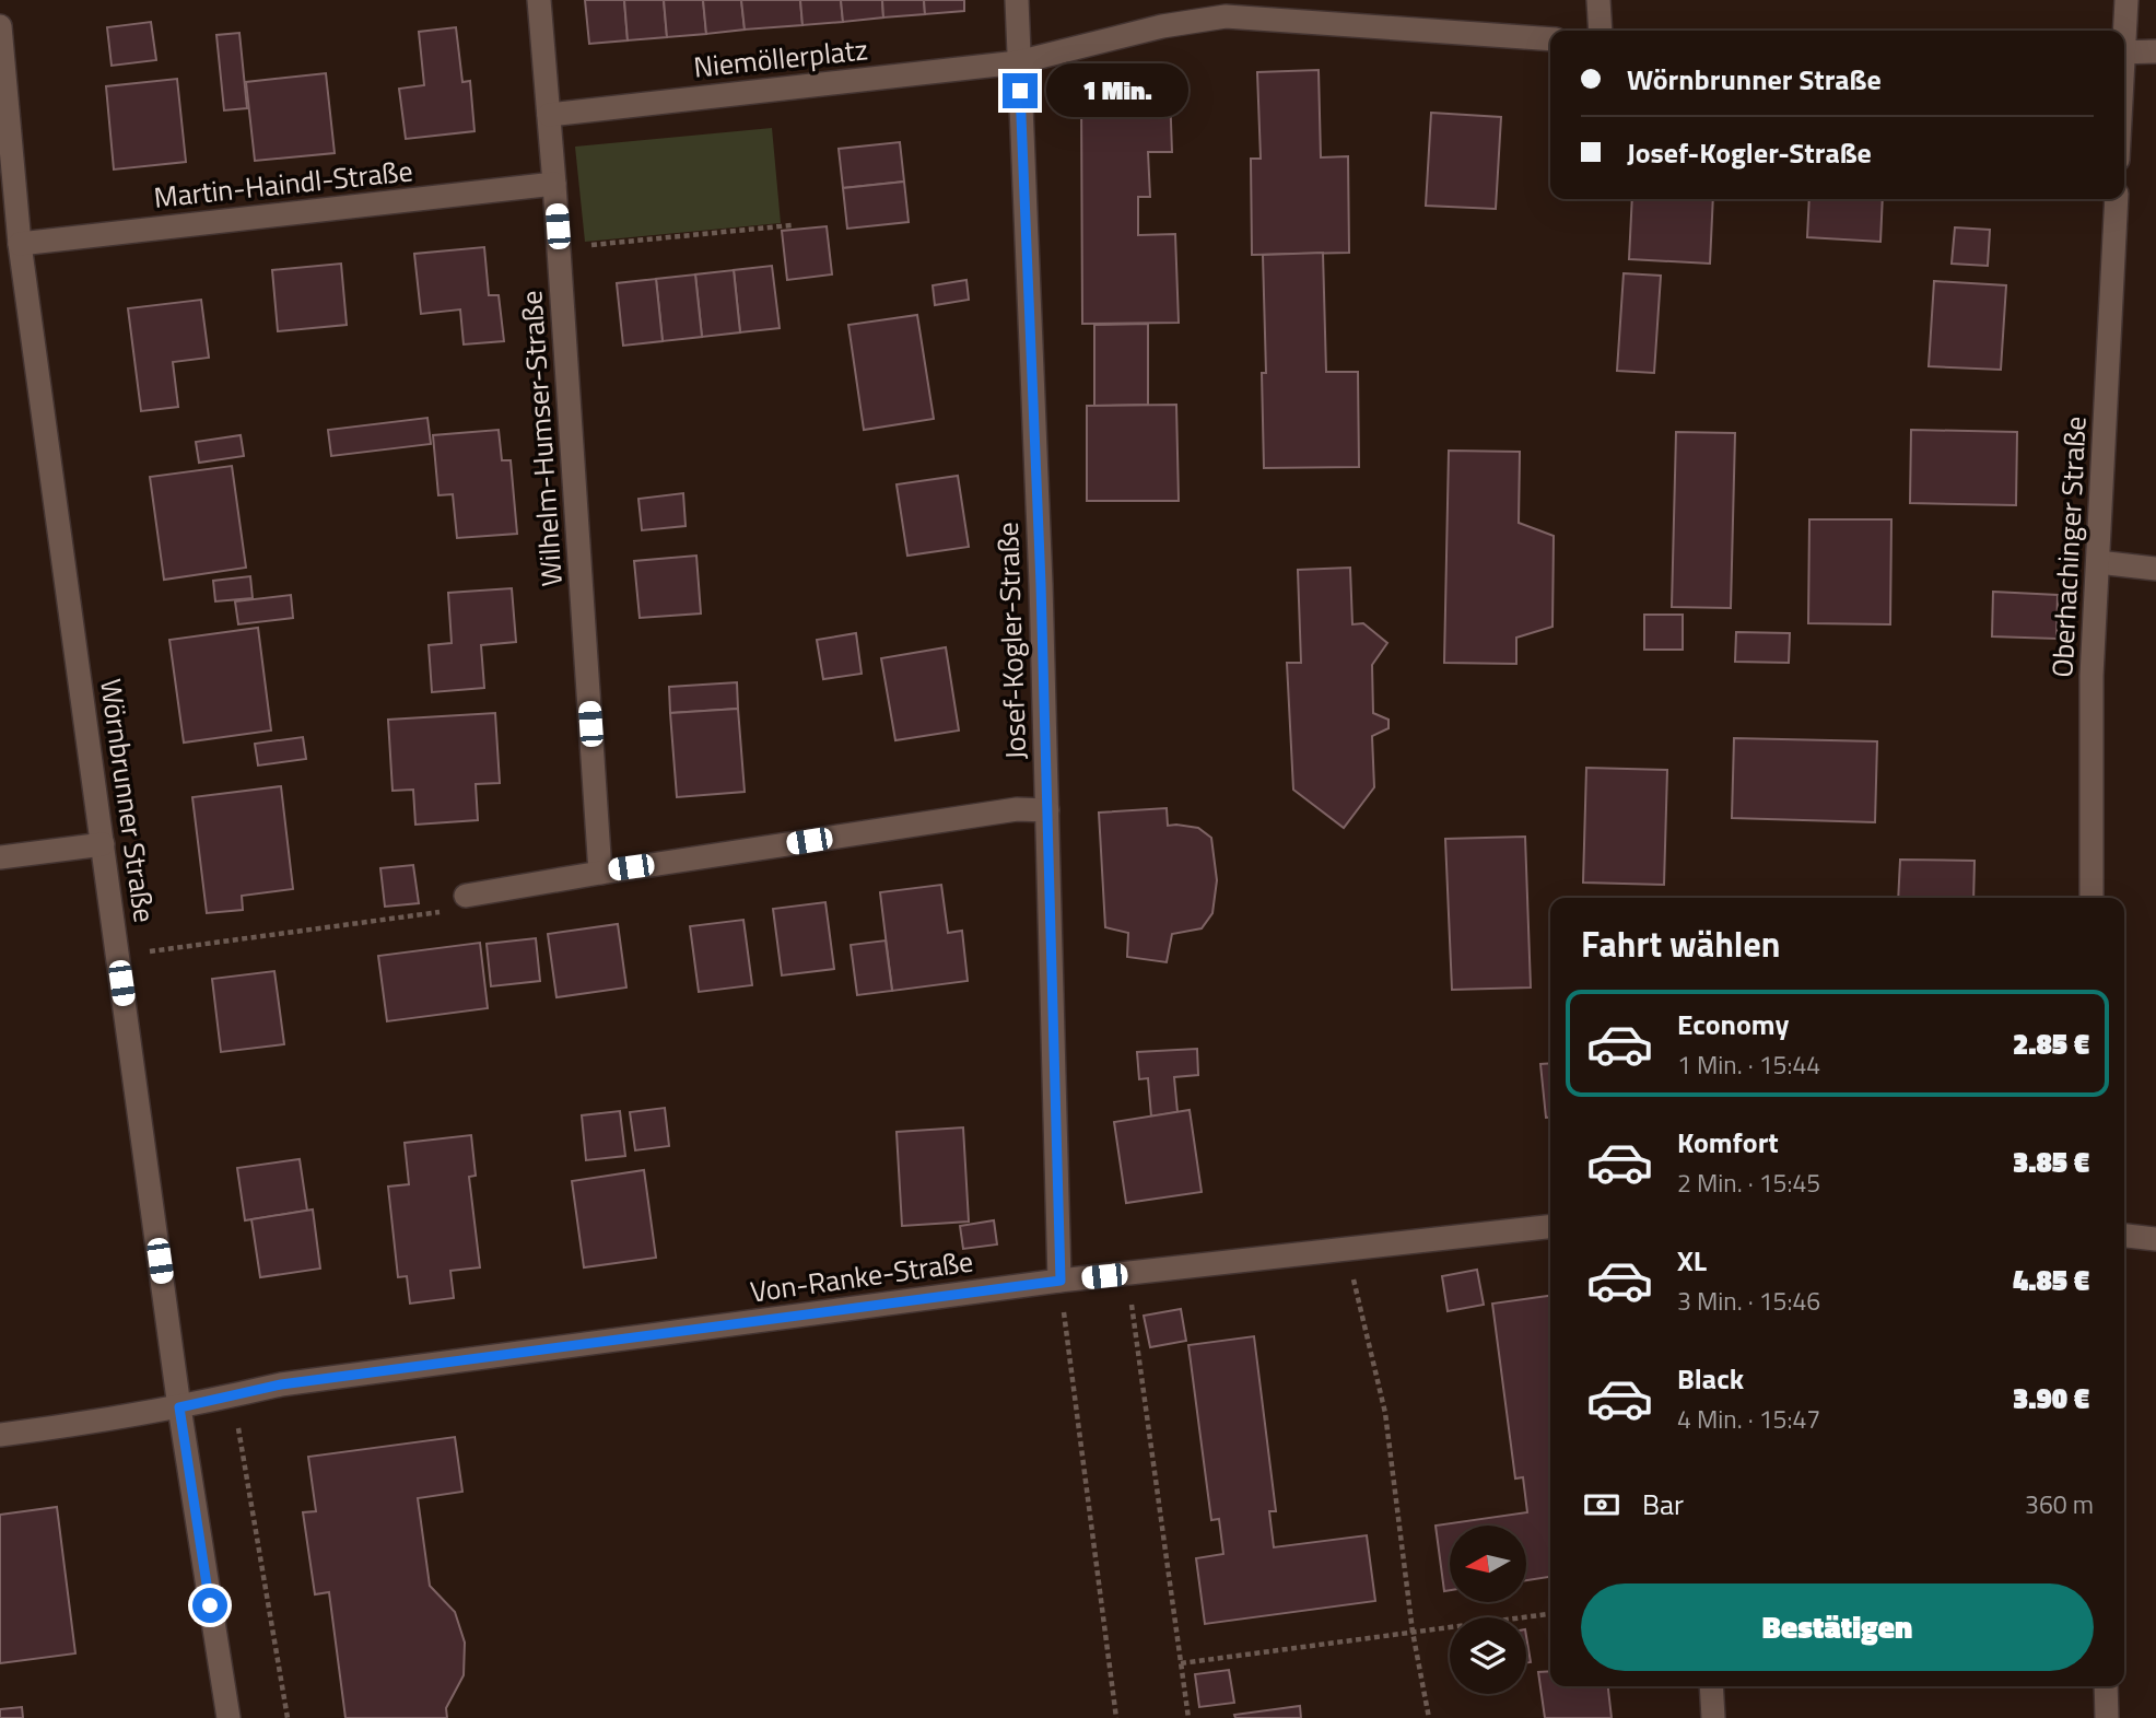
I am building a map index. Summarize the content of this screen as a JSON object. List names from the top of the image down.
{
  "streets": {
    "street": [
      "Niemöllerplatz",
      "Martin-Haindl-Straße",
      "Wilhelm-Humser-Straße",
      "Oberhachinger Straße",
      "Josef-Kogler-Straße",
      "Wörnbrunner Straße",
      "Von-Ranke-Straße"
    ]
  },
  "crossings": [
    ["Niemöllerplatz", "Wilhelm-Humser-Straße"],
    ["Niemöllerplatz", "Josef-Kogler-Straße"],
    ["Martin-Haindl-Straße", "Wilhelm-Humser-Straße"],
    ["Martin-Haindl-Straße", "Wörnbrunner Straße"],
    ["Josef-Kogler-Straße", "Von-Ranke-Straße"],
    ["Wörnbrunner Straße", "Von-Ranke-Straße"]
  ],
  "north": "left",
  "page": {
    "banner": ["Wörnbrunner Straße", "Josef-Kogler-Straße"],
    "bubble": "1 Min.",
    "heading": "Fahrt wählen",
    "list": [
      {
        "name": "Economy",
        "note": "1 Min. · 15:44",
        "value": "2.85 €"
      },
      {
        "name": "Komfort",
        "note": "2 Min. · 15:45",
        "value": "3.85 €"
      },
      {
        "name": "XL",
        "note": "3 Min. · 15:46",
        "value": "4.85 €"
      },
      {
        "name": "Black",
        "note": "4 Min. · 15:47",
        "value": "3.90 €"
      }
    ],
    "pay": ["Bar", "360 m"],
    "buttons": "Bestätigen"
  }
}
